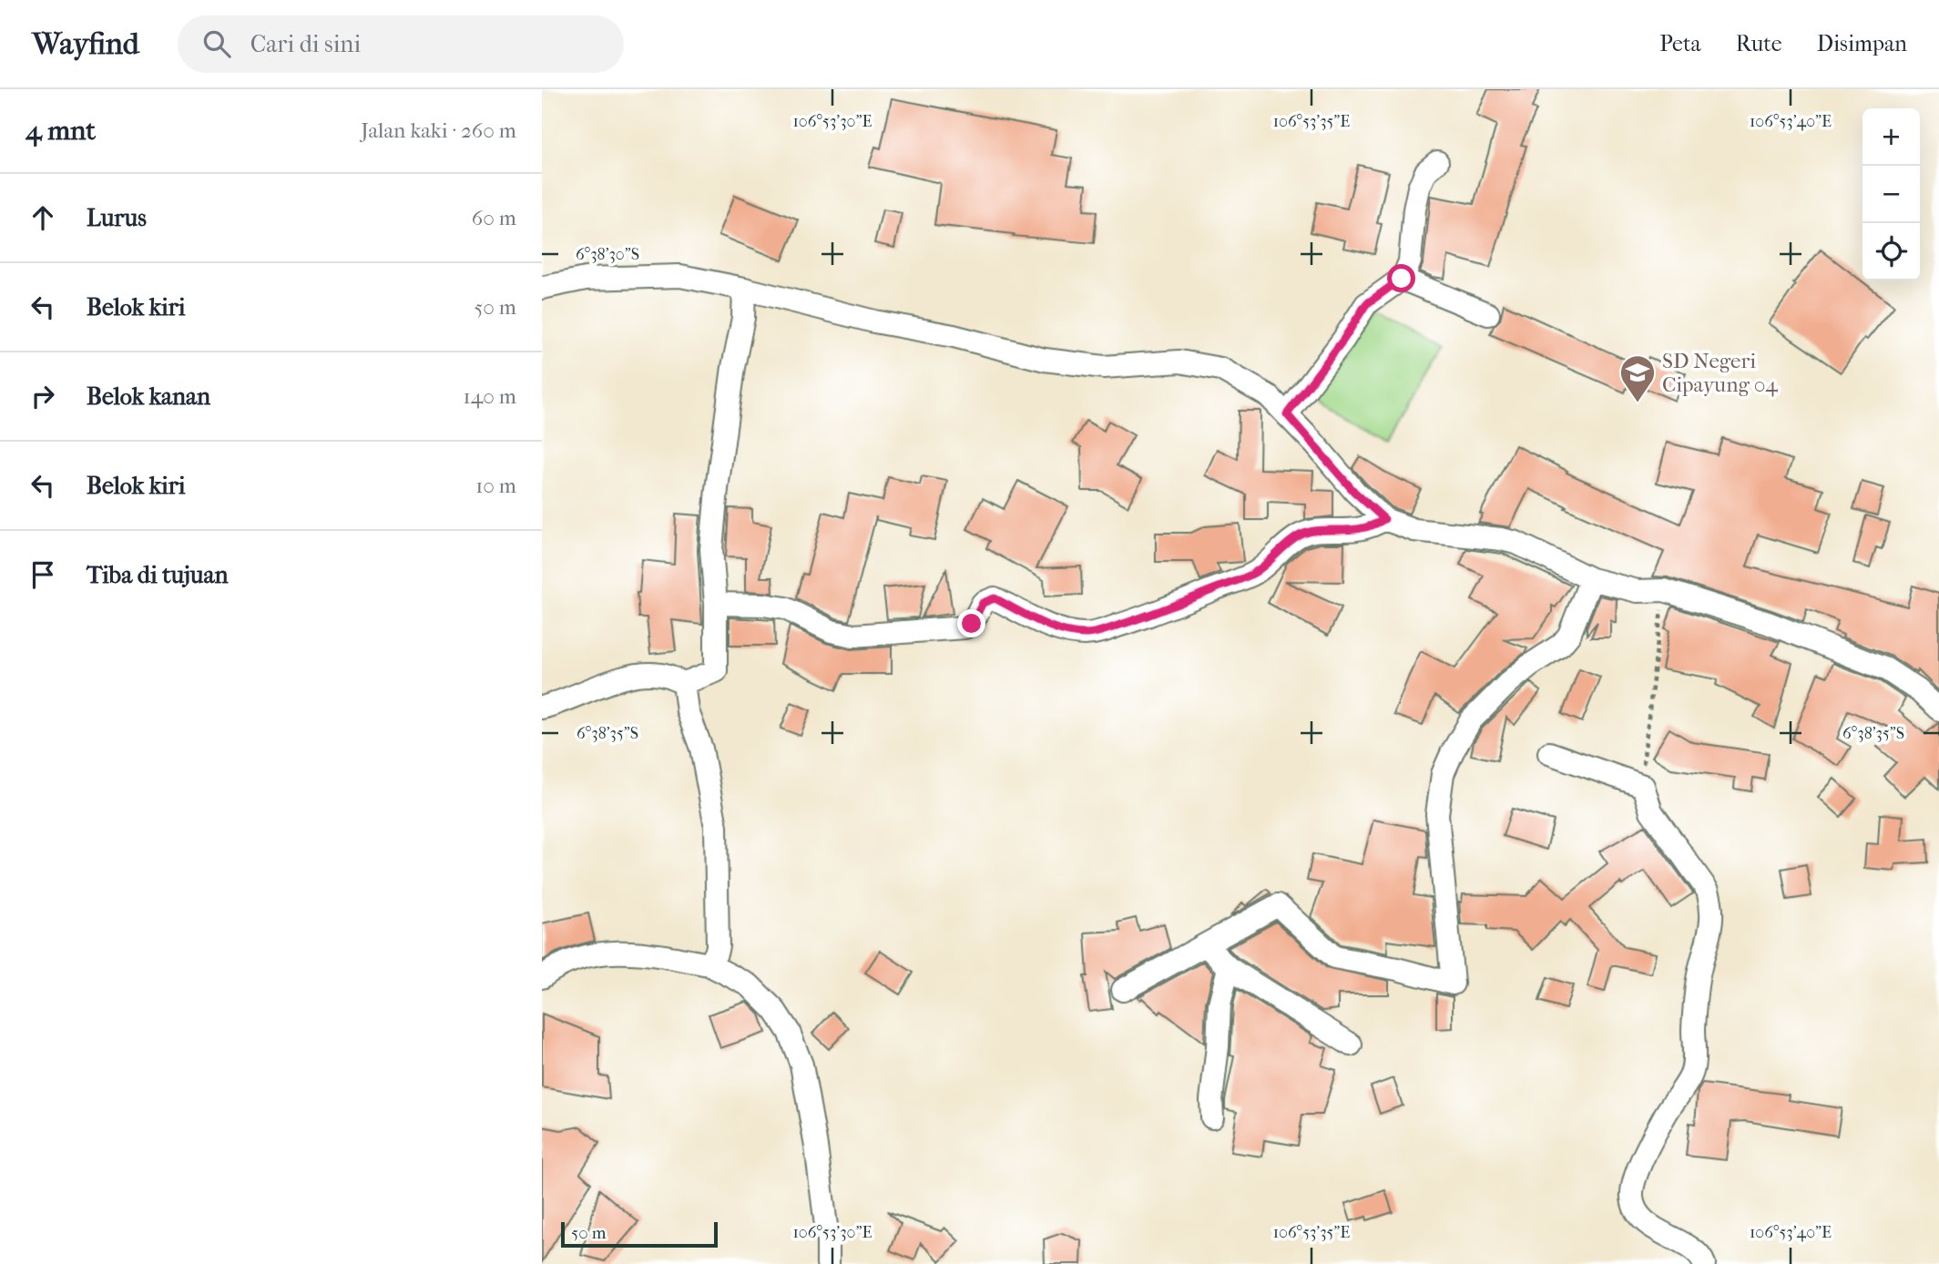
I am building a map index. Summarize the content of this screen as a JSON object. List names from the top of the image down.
{
  "places": {
    "school or university": ["SD Negeri Cipayung 04"]
  },
  "scale_bar": "50 m",
  "page": {
    "header": "Wayfind",
    "search": "Cari di sini",
    "nav": ["Peta", "Rute", "Disimpan"],
    "heading": ["4 mnt", "Jalan kaki · 260 m"],
    "map_buttons": ["+", "−"],
    "list": [
      ["Lurus", "60 m"],
      ["Belok kiri", "50 m"],
      ["Belok kanan", "140 m"],
      ["Belok kiri", "10 m"],
      "Tiba di tujuan"
    ],
    "scale": "50 m"
  },
  "coordinates": [
    "106°53'30\"E",
    "106°53'35\"E",
    "106°53'40\"E",
    "6°38'30\"S",
    "6°38'35\"S"
  ]
}
